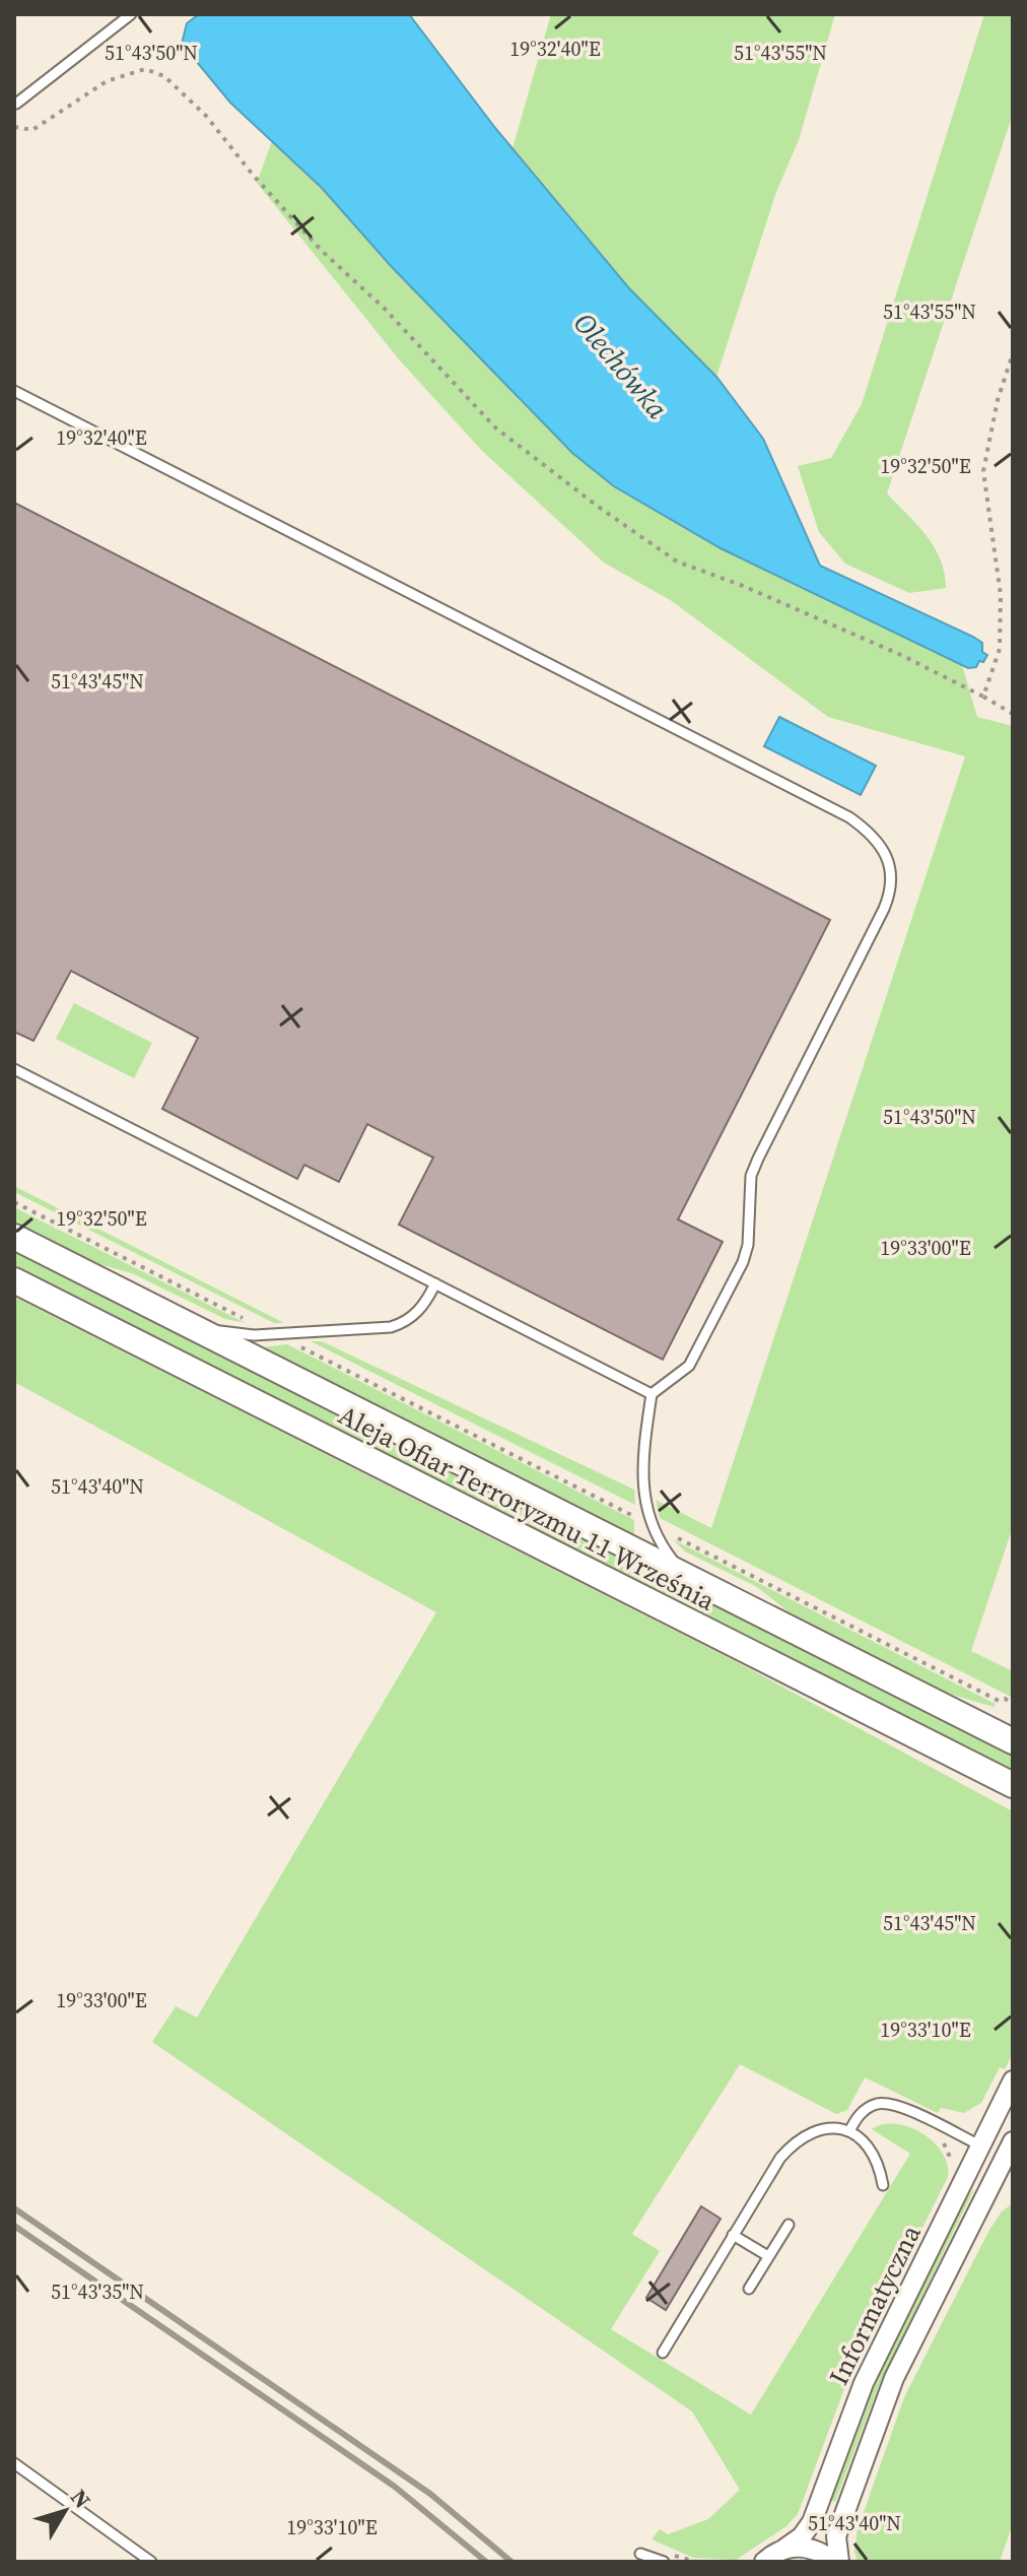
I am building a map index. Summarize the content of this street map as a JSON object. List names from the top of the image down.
{
  "streets": {
    "street": ["Aleja Ofiar Terroryzmu 11 Września", "Informatyczna"]
  },
  "water": ["Olechówka"],
  "north": "top right",
  "coordinates": [
    "19°32'40\"E",
    "51°43'50\"N",
    "51°43'55\"N",
    "19°32'50\"E",
    "51°43'45\"N",
    "19°33'00\"E",
    "51°43'40\"N",
    "19°33'10\"E",
    "51°43'35\"N"
  ]
}
